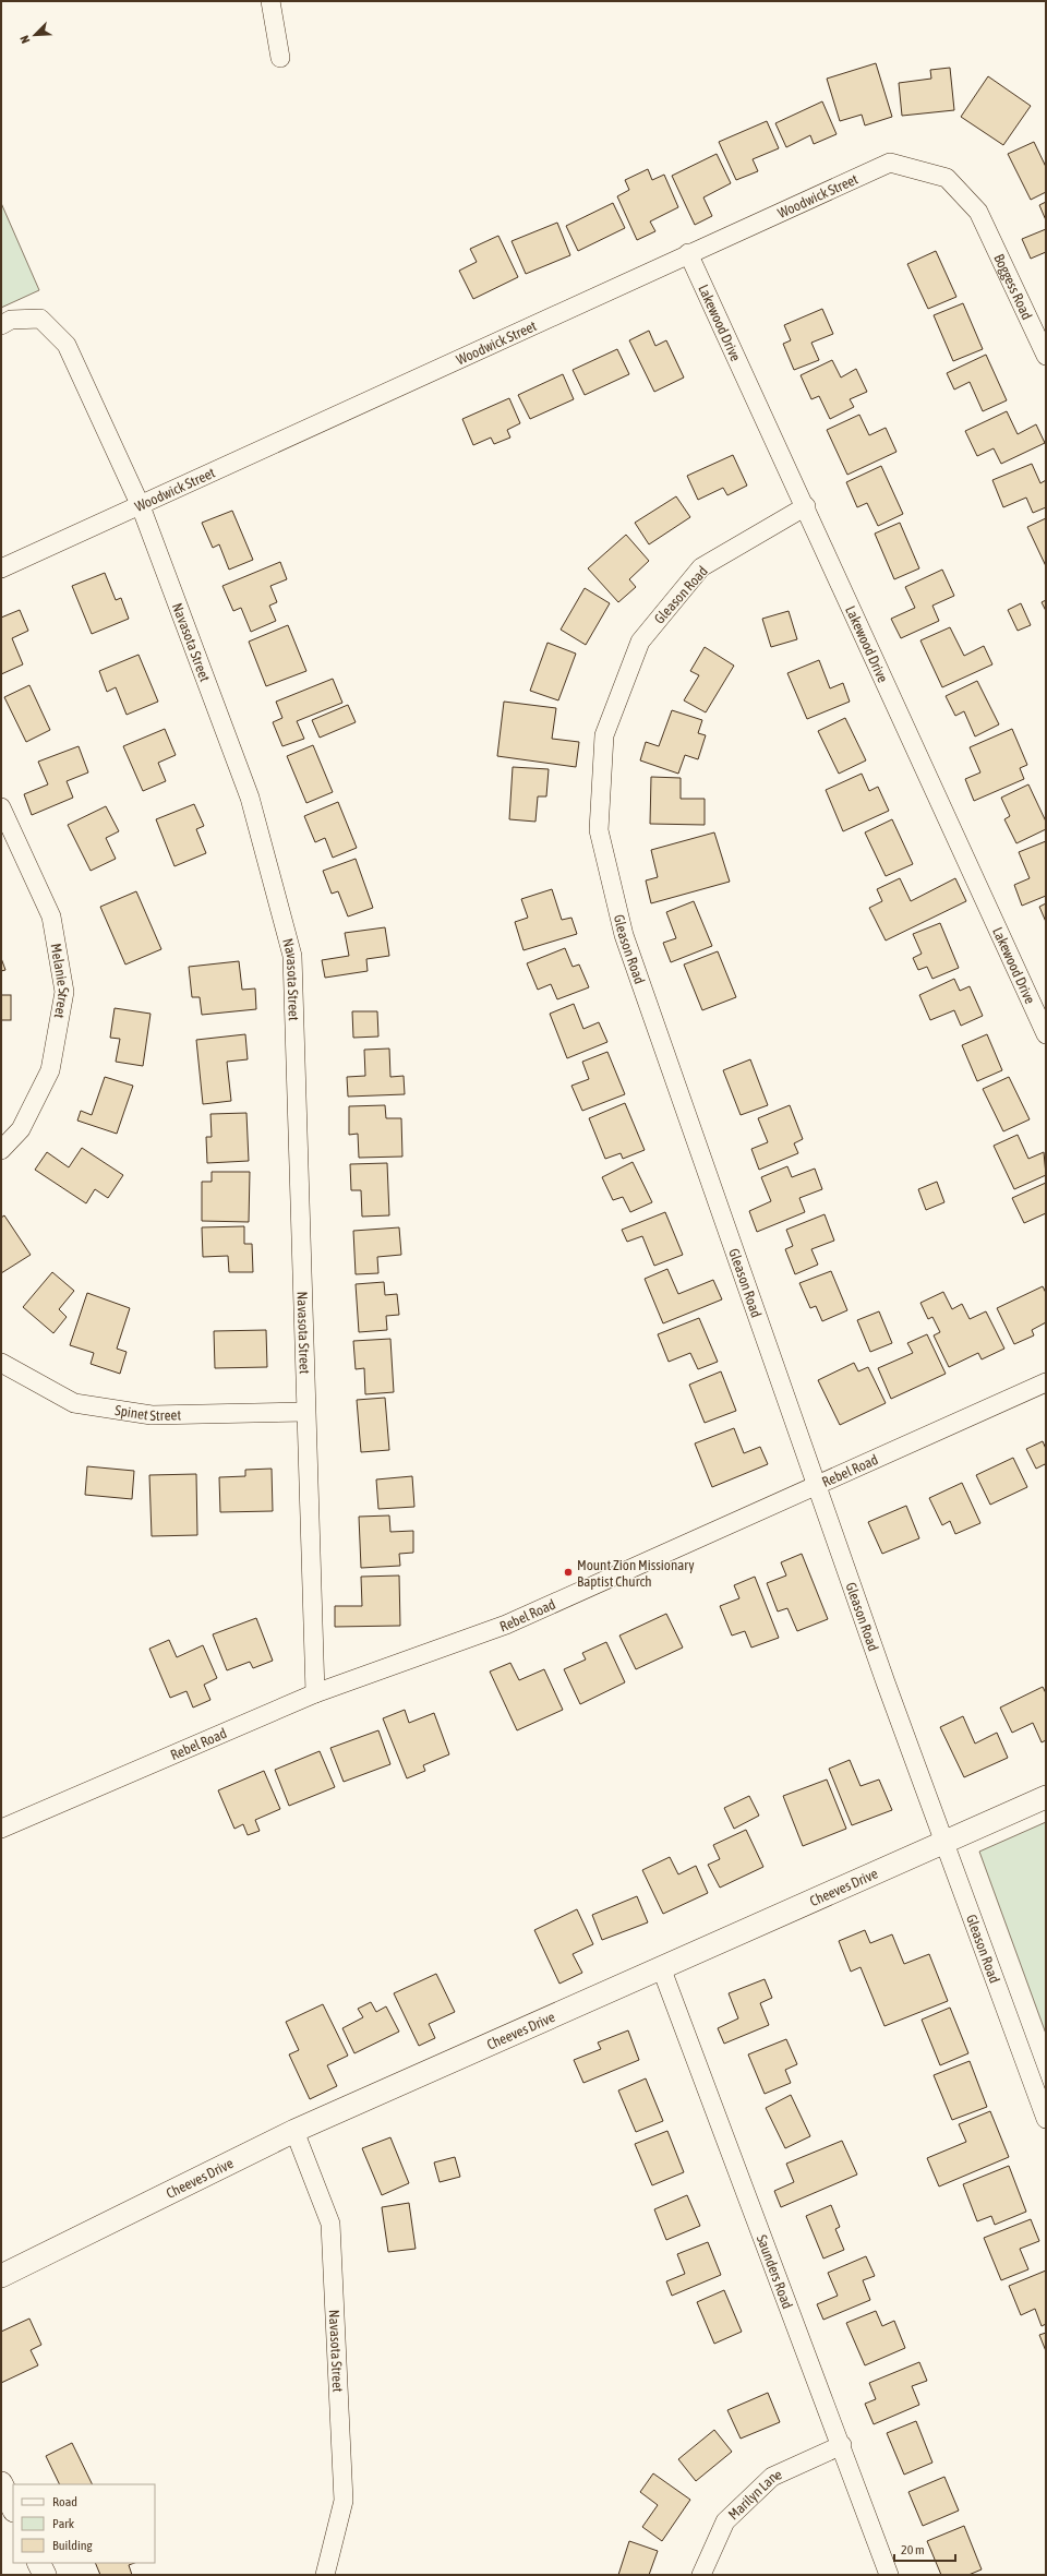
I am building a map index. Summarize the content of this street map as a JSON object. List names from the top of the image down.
{
  "streets": {
    "street": [
      "Woodwick Street",
      "Boggess Road",
      "Lakewood Drive",
      "Gleason Road",
      "Navasota Street",
      "Melanie Street",
      "Spinet Street",
      "Rebel Road",
      "Cheeves Drive",
      "Saunders Road",
      "Marilyn Lane"
    ]
  },
  "crossings": [
    ["Woodwick Street", "Boggess Road"],
    ["Woodwick Street", "Lakewood Drive"],
    ["Woodwick Street", "Navasota Street"],
    ["Lakewood Drive", "Gleason Road"],
    ["Gleason Road", "Rebel Road"],
    ["Gleason Road", "Cheeves Drive"],
    ["Navasota Street", "Spinet Street"],
    ["Navasota Street", "Rebel Road"],
    ["Navasota Street", "Cheeves Drive"],
    ["Cheeves Drive", "Saunders Road"],
    ["Saunders Road", "Marilyn Lane"]
  ],
  "places": ["Mount Zion Missionary Baptist Church"],
  "legend": ["Road", "Park", "Building"],
  "scale_bar": "20 m",
  "north": "bottom left"
}
